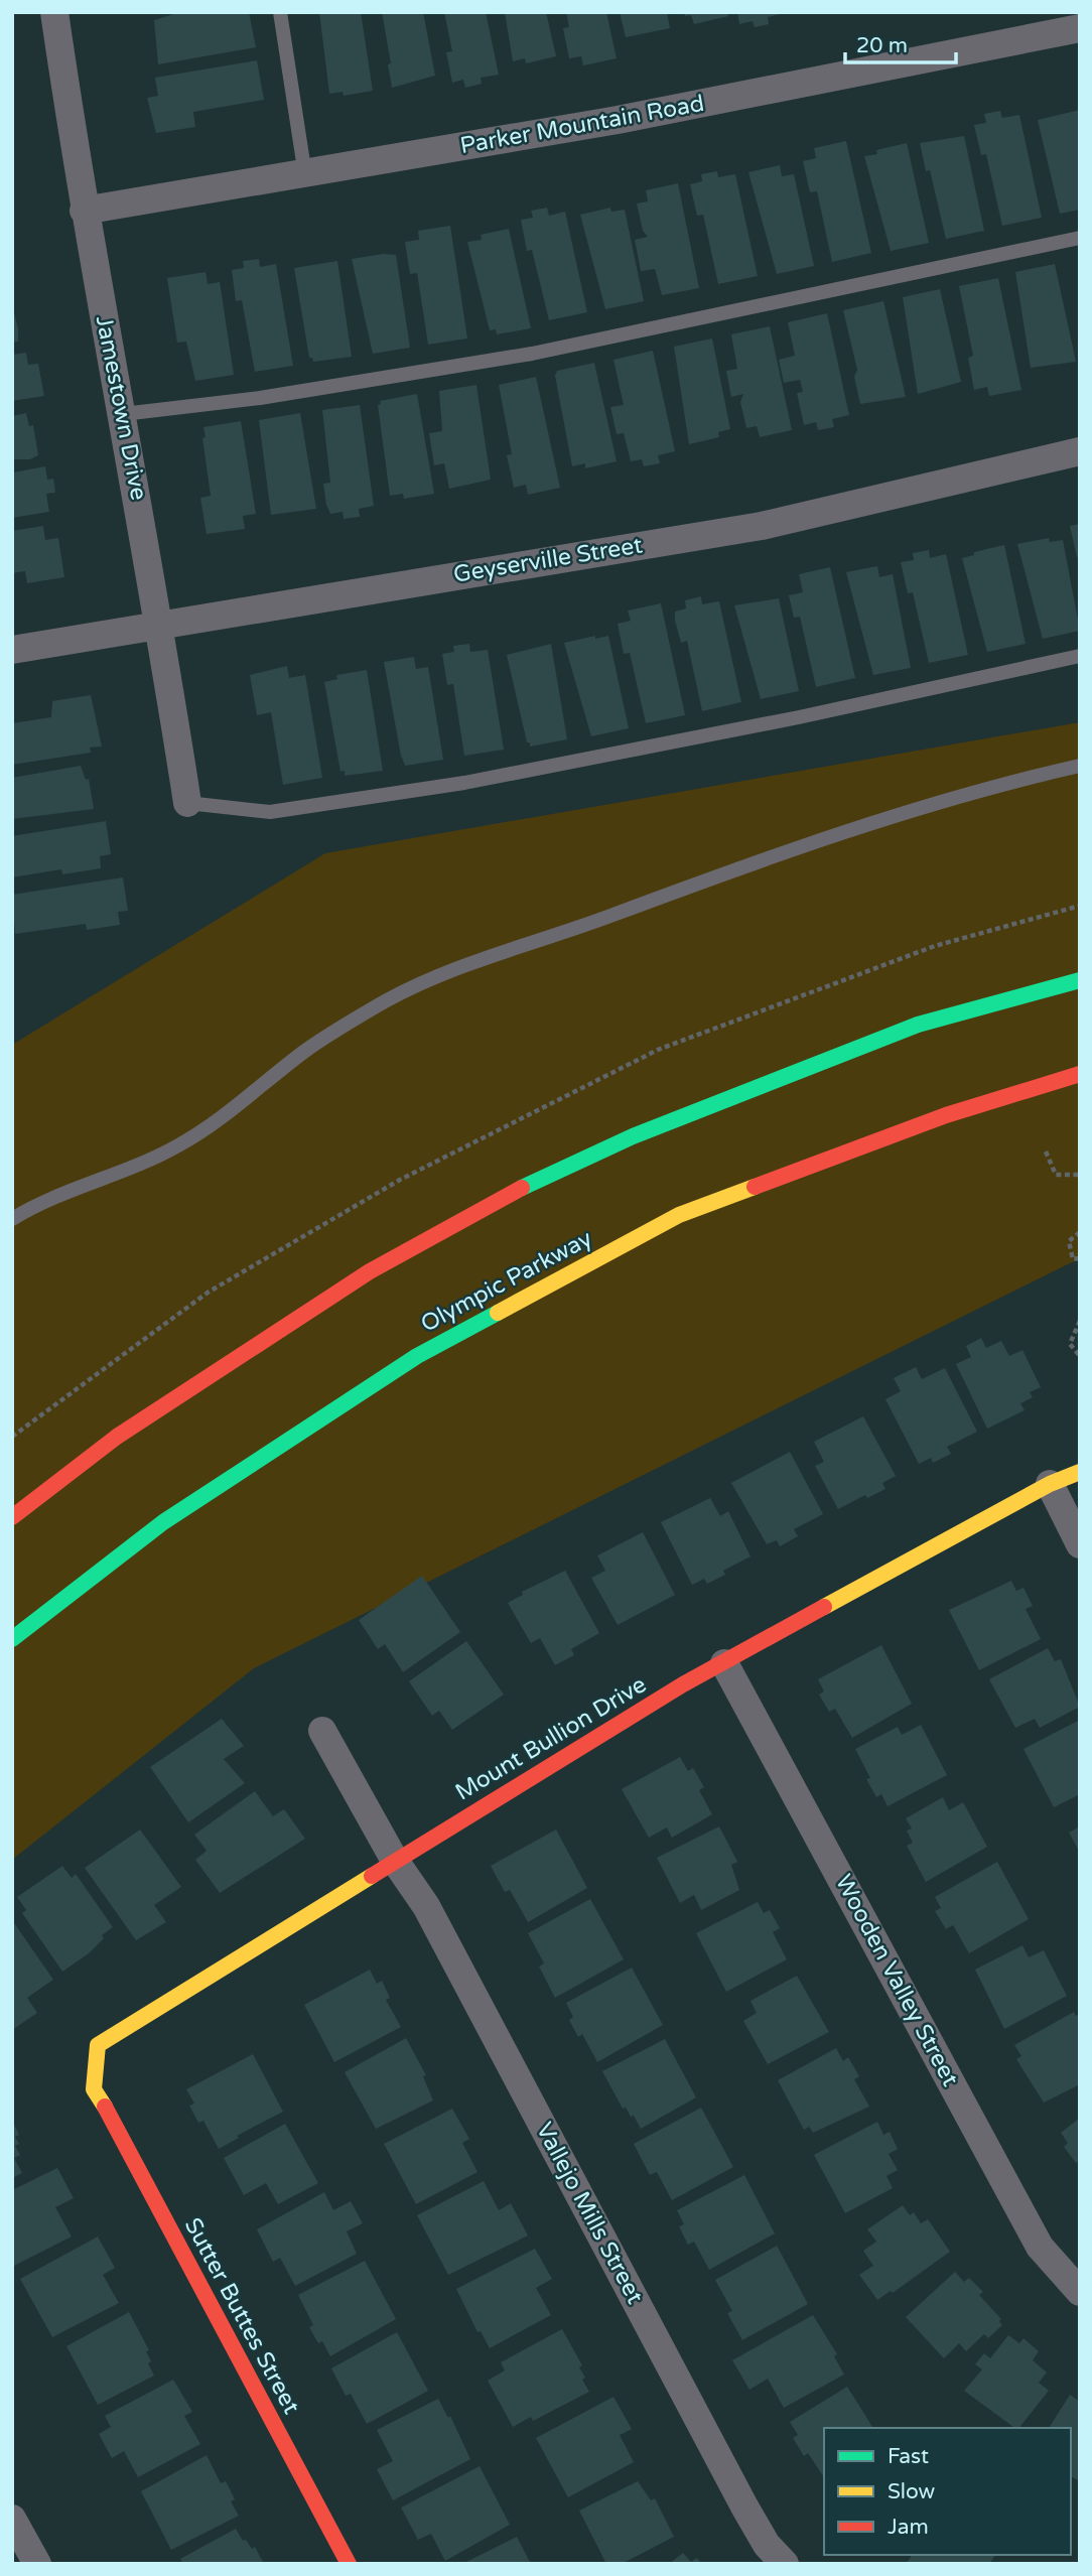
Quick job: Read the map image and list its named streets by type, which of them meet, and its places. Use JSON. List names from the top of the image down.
{
  "streets": {
    "main road": ["Olympic Parkway", "Mount Bullion Drive", "Sutter Buttes Street"],
    "street": [
      "Parker Mountain Road",
      "Jamestown Drive",
      "Geyserville Street",
      "Wooden Valley Street",
      "Vallejo Mills Street"
    ]
  },
  "crossings": [
    ["Parker Mountain Road", "Jamestown Drive"],
    ["Jamestown Drive", "Geyserville Street"],
    ["Mount Bullion Drive", "Wooden Valley Street"],
    ["Mount Bullion Drive", "Vallejo Mills Street"],
    ["Mount Bullion Drive", "Sutter Buttes Street"]
  ],
  "legend": ["Fast", "Slow", "Jam"],
  "scale_bar": "20 m"
}
